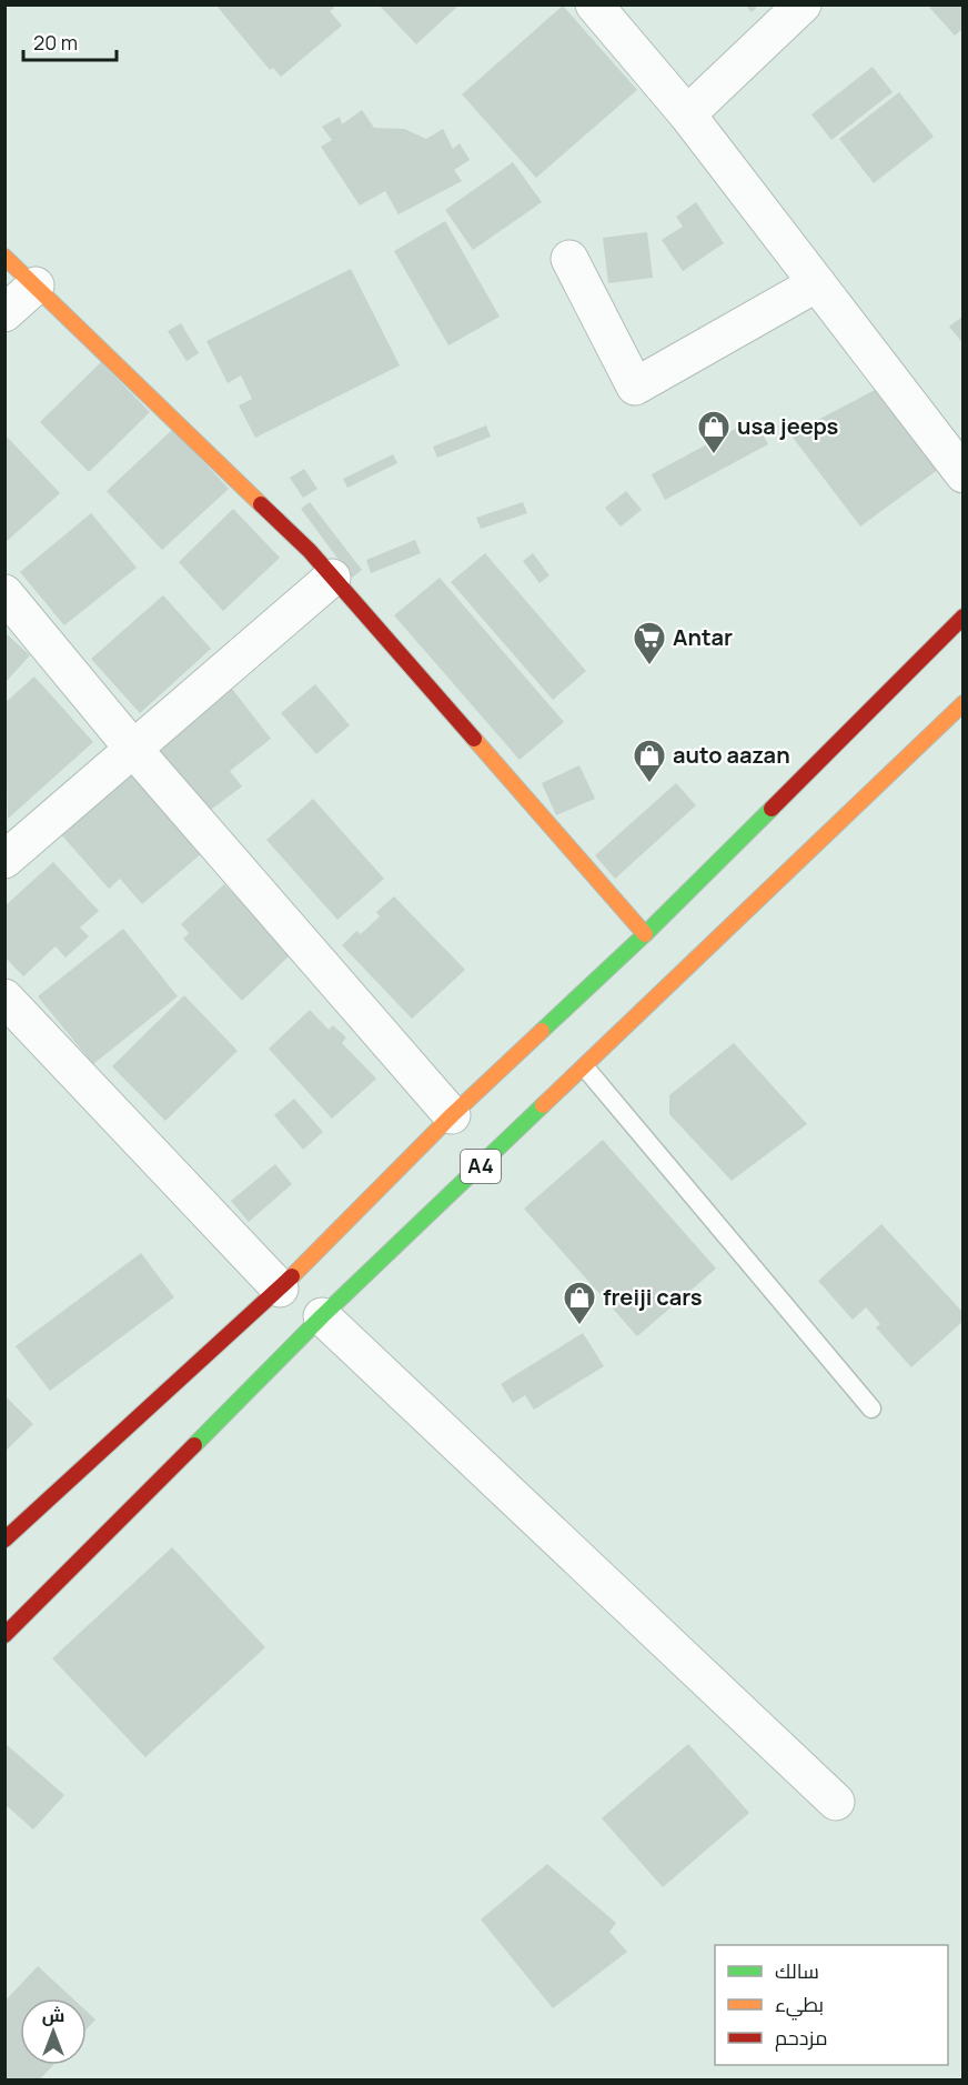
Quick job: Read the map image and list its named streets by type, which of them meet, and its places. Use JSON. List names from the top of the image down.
{
  "streets": {
    "main road": ["A4"]
  },
  "places": {
    "shop": ["usa jeeps", "auto aazan", "freiji cars"],
    "supermarket": ["Antar"]
  },
  "legend": ["سالك", "بطيء", "مزدحم"],
  "scale_bar": "20 m",
  "north": "top"
}
